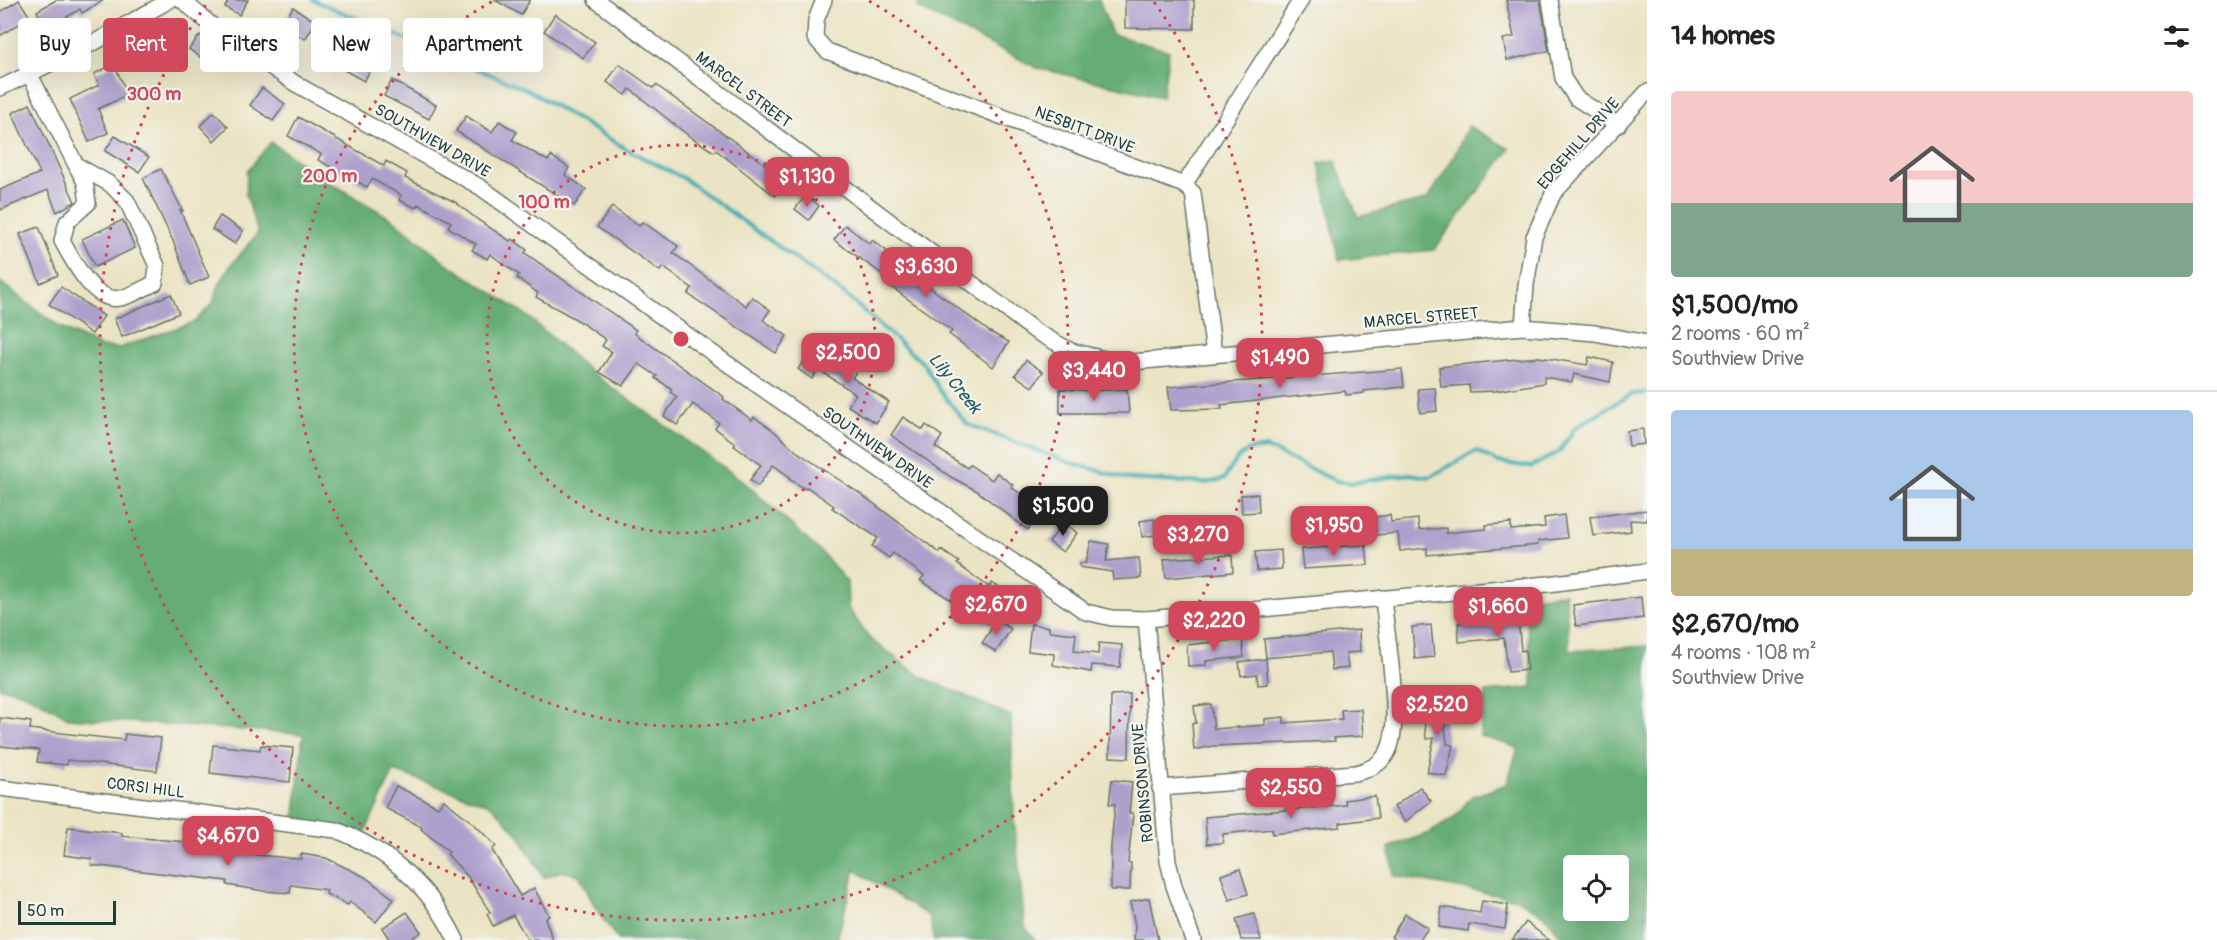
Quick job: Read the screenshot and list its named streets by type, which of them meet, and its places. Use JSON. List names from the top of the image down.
{
  "streets": {
    "street": [
      "MARCEL STREET",
      "NESBITT DRIVE",
      "SOUTHVIEW DRIVE",
      "EDGEHILL DRIVE",
      "ROBINSON DRIVE",
      "CORSI HILL"
    ]
  },
  "crossings": [
    ["MARCEL STREET", "EDGEHILL DRIVE"],
    ["SOUTHVIEW DRIVE", "ROBINSON DRIVE"]
  ],
  "water": ["Lily Creek"],
  "scale_bar": "50 m",
  "page": {
    "heading": "14 homes",
    "chip": [
      "Buy",
      "Rent",
      "Filters",
      "New",
      "Apartment"
    ],
    "list": [
      {
        "name": "$1,500/mo",
        "note": "2 rooms · 60 m² · Southview Drive"
      },
      {
        "name": "$2,670/mo",
        "note": "4 rooms · 108 m² · Southview Drive"
      }
    ],
    "price": [
      "$1,130",
      "$3,630",
      "$2,500",
      "$1,490",
      "$3,440",
      "$1,500",
      "$1,950",
      "$3,270",
      "$2,670",
      "$1,660",
      "$2,220",
      "$2,520",
      "$2,550",
      "$4,670"
    ],
    "scale": "50 m"
  },
  "rings": ["300 m", "200 m", "100 m"]
}
